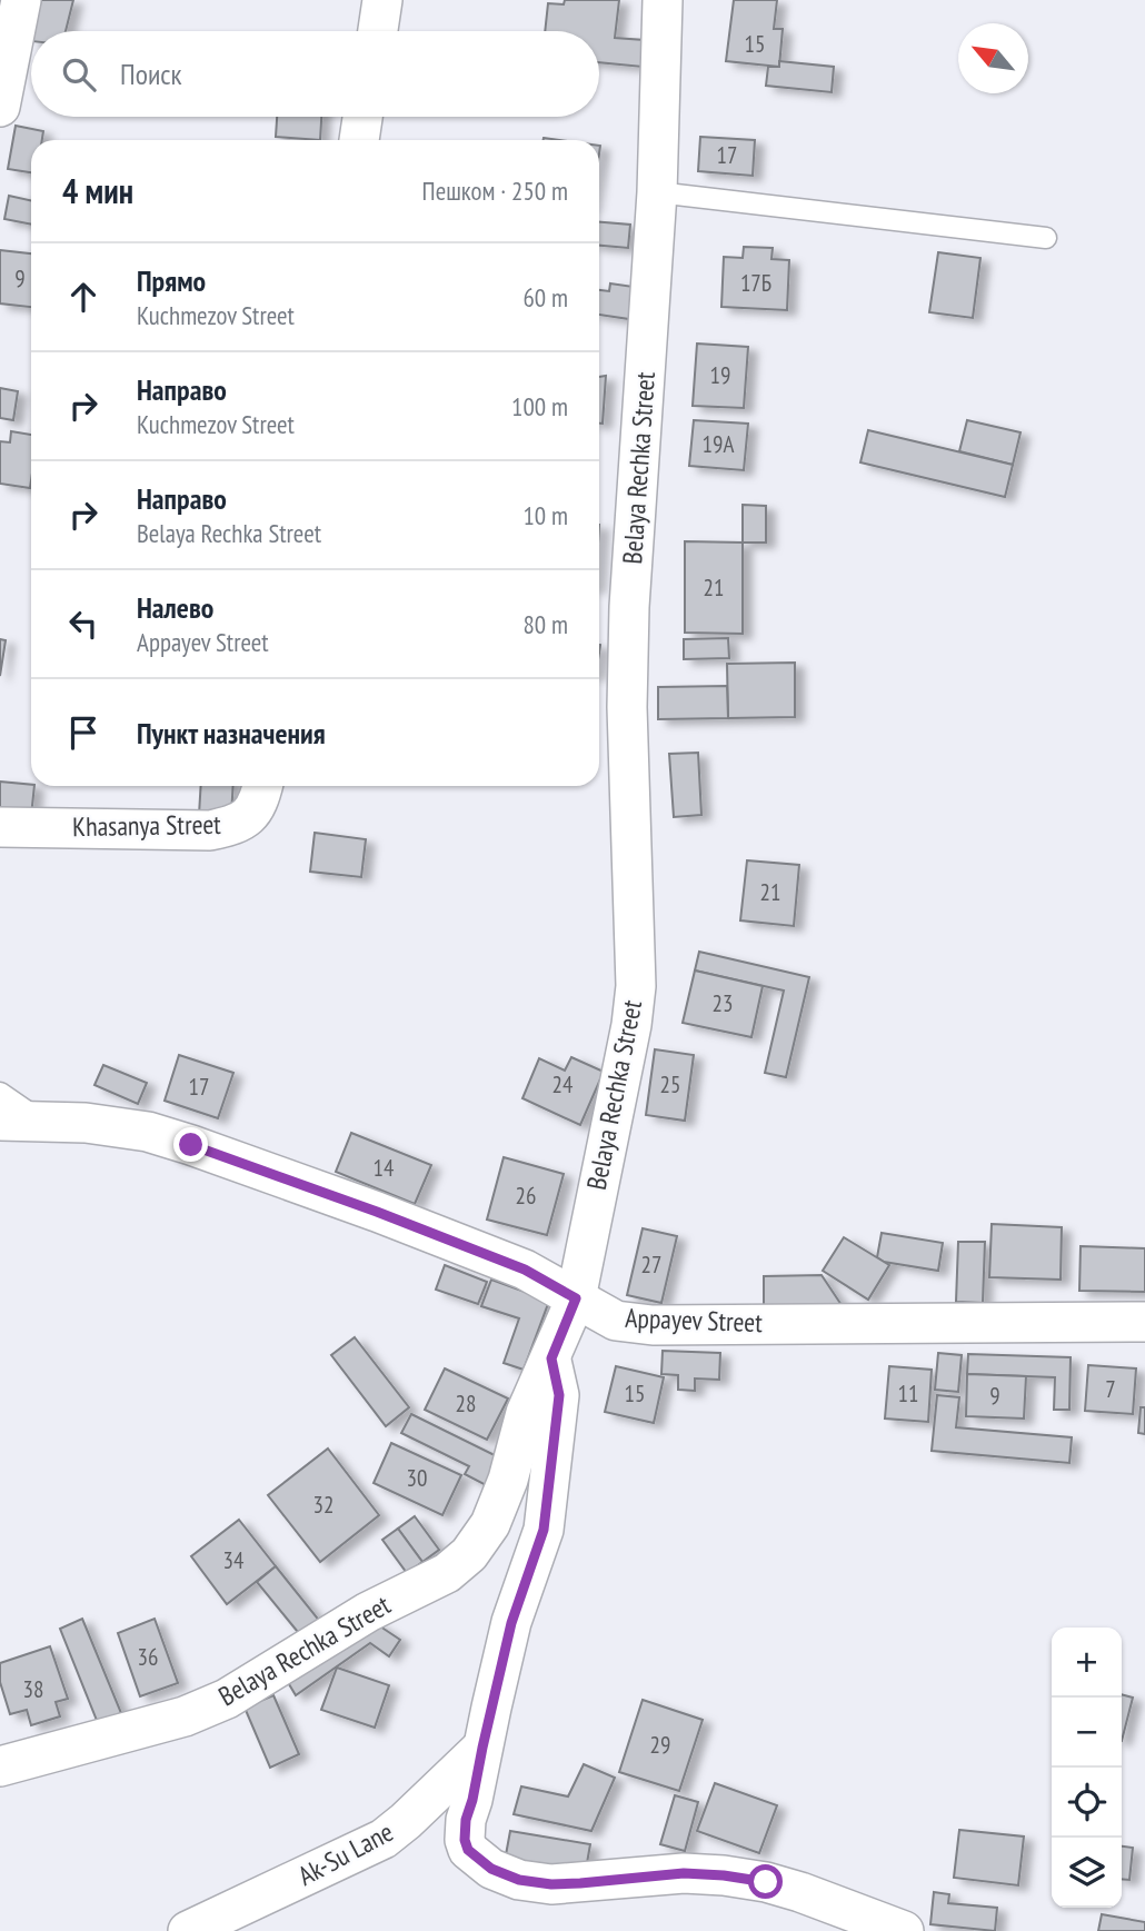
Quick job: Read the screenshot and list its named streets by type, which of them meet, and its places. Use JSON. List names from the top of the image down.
{
  "streets": {
    "street": [
      "Belaya Rechka Street",
      "Khasanya Street",
      "Appayev Street",
      "Ak-Su Lane"
    ]
  },
  "crossings": [
    ["Belaya Rechka Street", "Appayev Street"]
  ],
  "house_numbers": [
    "15",
    "17",
    "9",
    "17Б",
    "19",
    "19А",
    "21",
    "21",
    "23",
    "24",
    "25",
    "17",
    "14",
    "26",
    "27",
    "7",
    "15",
    "11",
    "9",
    "28",
    "30",
    "32",
    "34",
    "36",
    "38",
    "29"
  ],
  "north": "top left",
  "page": {
    "search": "Поиск",
    "heading": ["4 мин", "Пешком · 250 m"],
    "list": [
      ["Прямо", "Kuchmezov Street", "60 m"],
      ["Направо", "Kuchmezov Street", "100 m"],
      ["Направо", "Belaya Rechka Street", "10 m"],
      ["Налево", "Appayev Street", "80 m"],
      "Пункт назначения"
    ],
    "map_buttons": ["+", "−"]
  }
}
